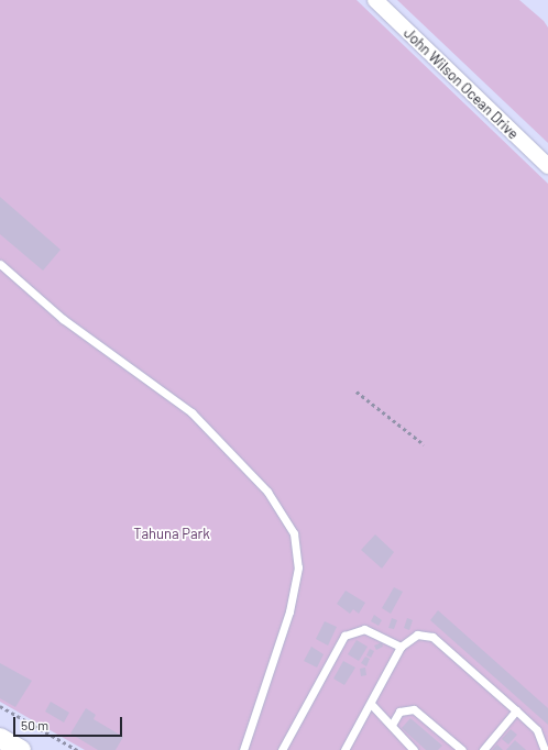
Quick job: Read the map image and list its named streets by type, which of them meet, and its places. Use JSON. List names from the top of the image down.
{
  "streets": {
    "street": ["John Wilson Ocean Drive"]
  },
  "parks": ["Tahuna Park"],
  "scale_bar": "50 m"
}
